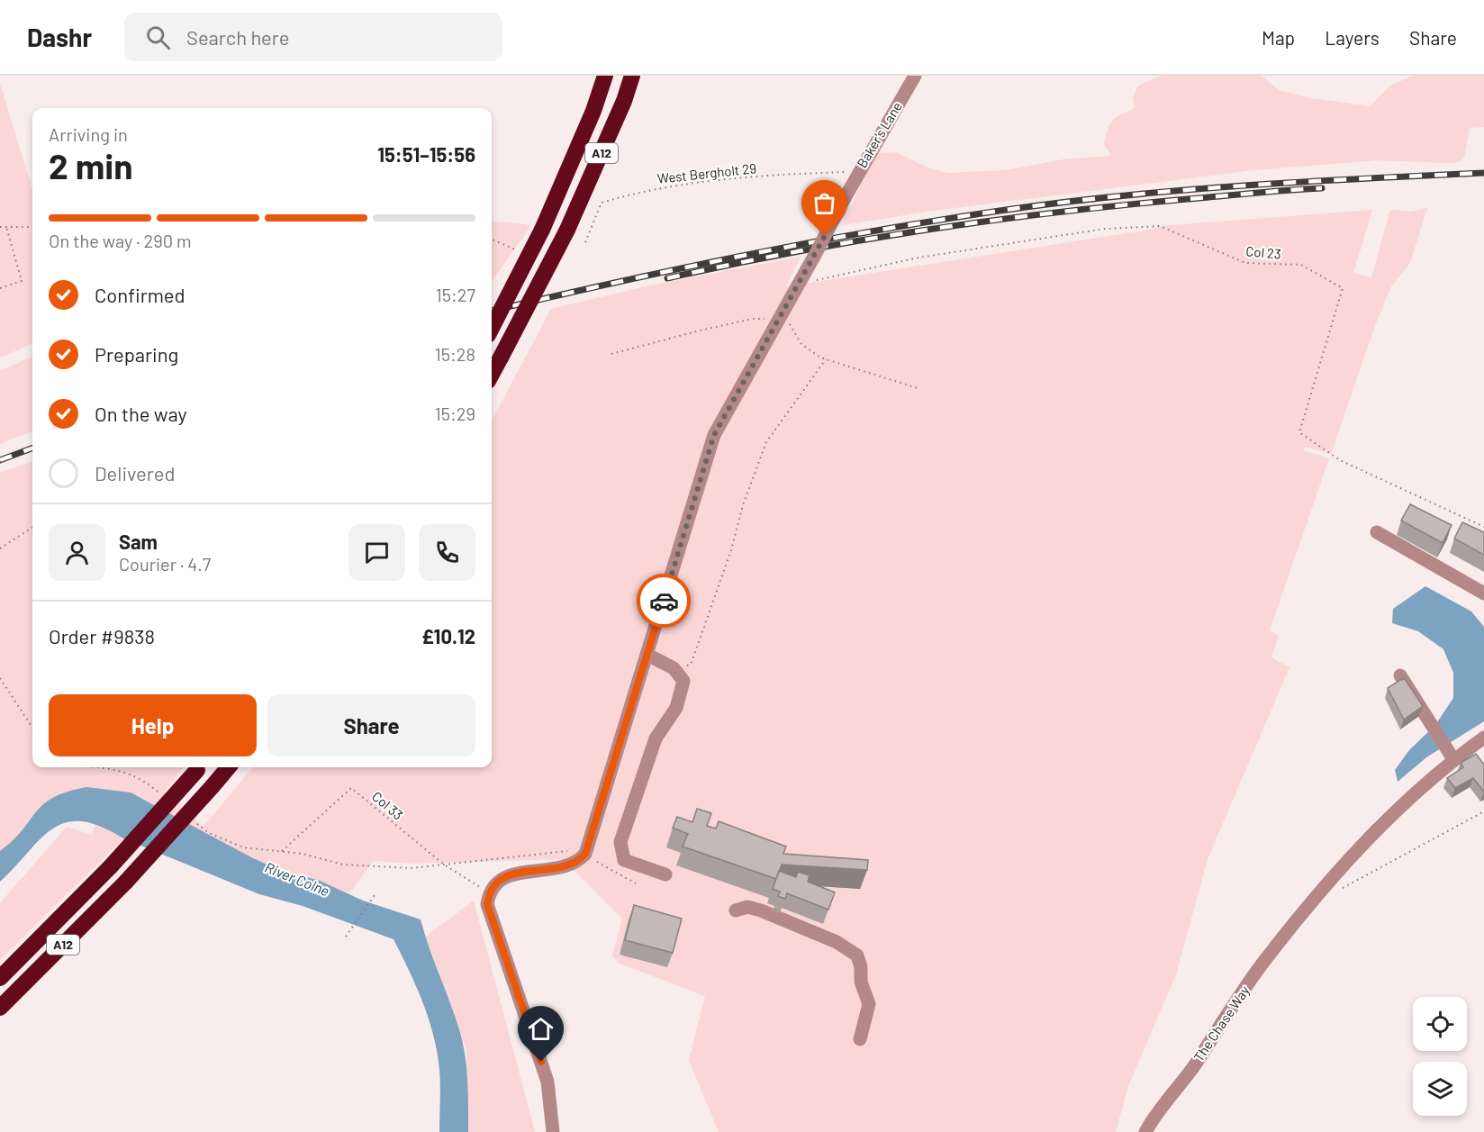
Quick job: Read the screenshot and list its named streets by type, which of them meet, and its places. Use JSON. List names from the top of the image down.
{
  "streets": {
    "highway": ["A12"],
    "street": ["Baker's Lane", "The Chase Way"],
    "path": ["West Bergholt 29", "Col 23", "Col 33"]
  },
  "crossings": [
    ["Baker's Lane", "West Bergholt 29"],
    ["Baker's Lane", "Col 23"]
  ],
  "water": ["River Colne"],
  "page": {
    "header": "Dashr",
    "search": "Search here",
    "nav": ["Map", "Layers", "Share"],
    "heading": ["2 min", "Arriving in", "15:51–15:56"],
    "panel": [
      "Sam",
      "Courier · 4.7",
      "Order #9838",
      "£10.12"
    ],
    "bar": "On the way · 290 m",
    "list": [
      ["Confirmed", "15:27"],
      ["Preparing", "15:28"],
      ["On the way", "15:29"],
      "Delivered"
    ],
    "buttons": ["Help", "Share"]
  }
}
